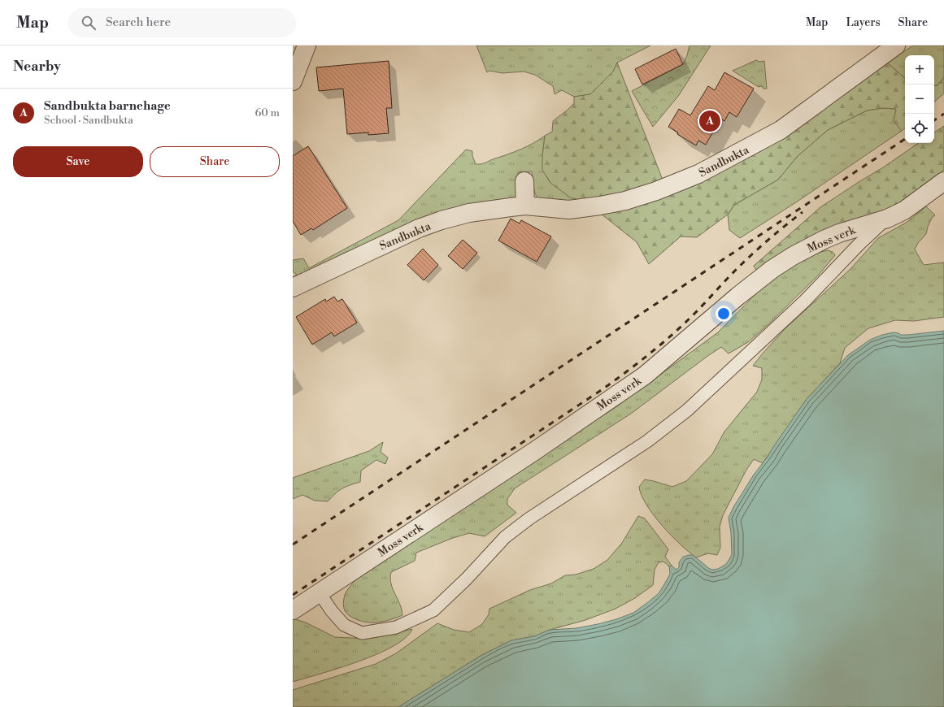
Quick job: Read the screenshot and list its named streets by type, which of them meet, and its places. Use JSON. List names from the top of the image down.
{
  "streets": {
    "street": ["Sandbukta", "Moss verk"]
  },
  "page": {
    "header": "Map",
    "search": "Search here",
    "nav": ["Map", "Layers", "Share"],
    "heading": "Nearby",
    "map_buttons": ["+", "−"],
    "list": [
      {
        "mark": "A",
        "name": "Sandbukta barnehage",
        "note": "School · Sandbukta",
        "value": "60 m"
      }
    ],
    "pins": "A",
    "buttons": ["Save", "Share"]
  }
}
